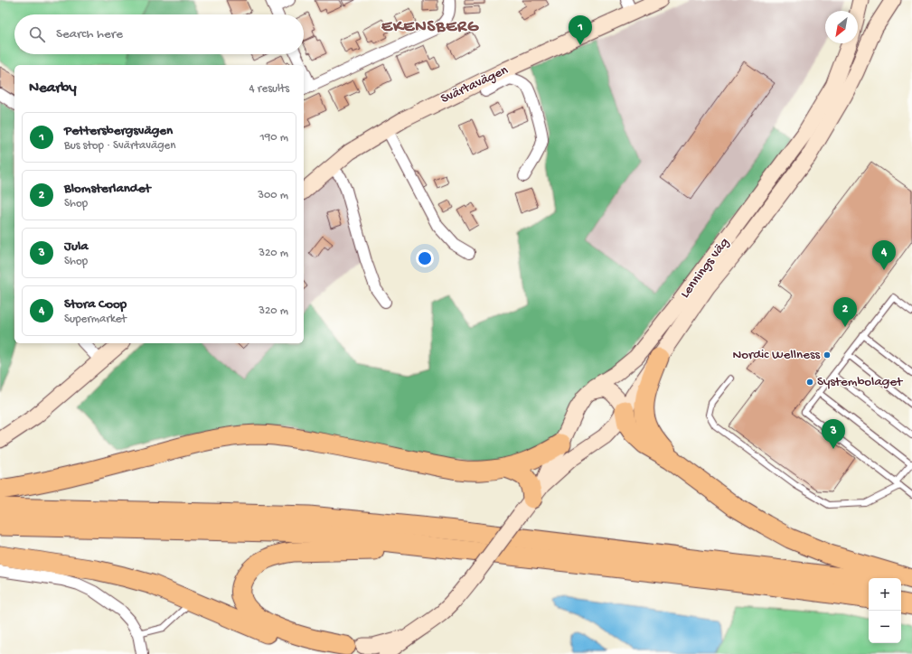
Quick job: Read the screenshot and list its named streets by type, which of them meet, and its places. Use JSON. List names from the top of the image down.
{
  "streets": {
    "main road": ["Svärtavägen", "Lennings väg"]
  },
  "districts": ["EKENSBERG"],
  "places": ["Nordic Wellness", "Systembolaget"],
  "north": "bottom left",
  "page": {
    "search": "Search here",
    "pins": [
      "1",
      "4",
      "2",
      "3"
    ],
    "heading": ["Nearby", "4 results"],
    "list": [
      {
        "mark": "1",
        "name": "Pettersbergsvägen",
        "note": "Bus stop · Svärtavägen",
        "value": "190 m"
      },
      {
        "mark": "2",
        "name": "Blomsterlandet",
        "note": "Shop",
        "value": "300 m"
      },
      {
        "mark": "3",
        "name": "Jula",
        "note": "Shop",
        "value": "320 m"
      },
      {
        "mark": "4",
        "name": "Stora Coop",
        "note": "Supermarket",
        "value": "320 m"
      }
    ],
    "map_buttons": ["+", "−"]
  }
}
